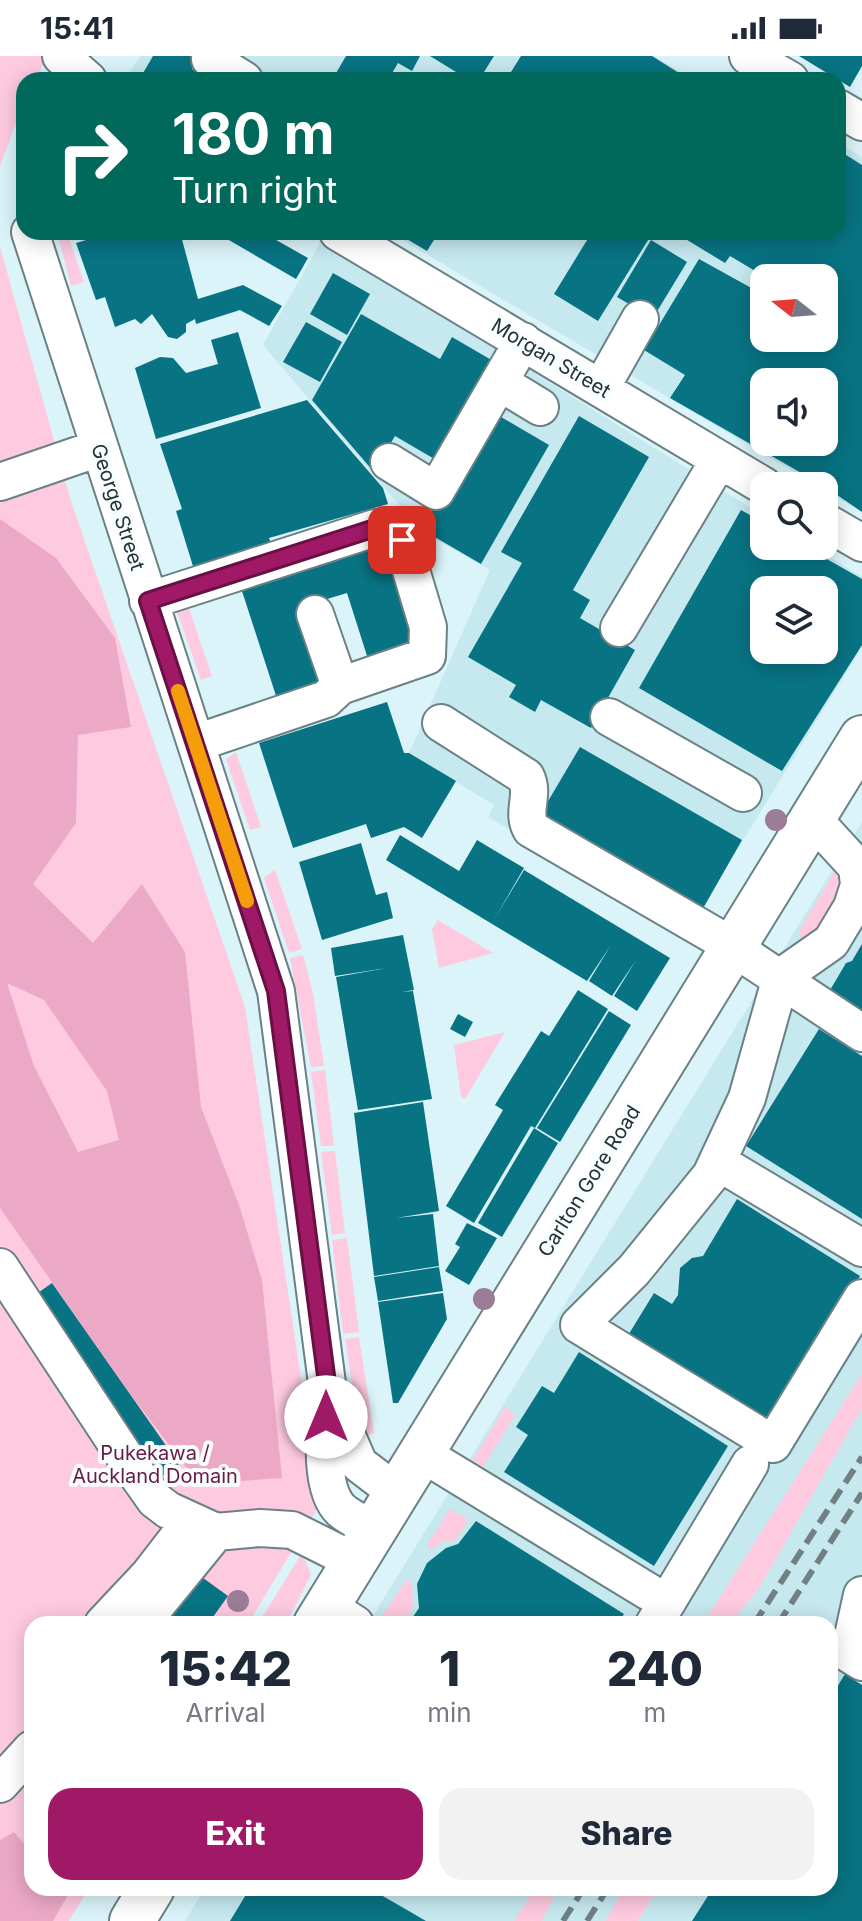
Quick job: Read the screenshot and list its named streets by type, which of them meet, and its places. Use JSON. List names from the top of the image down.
{
  "streets": {
    "main road": ["Carlton Gore Road"],
    "street": ["Morgan Street", "George Street"]
  },
  "crossings": [
    ["George Street", "Carlton Gore Road"]
  ],
  "parks": ["Pukekawa / Auckland Domain"],
  "north": "left",
  "page": {
    "status": "15:41",
    "turn": ["180 m", "Turn right"],
    "eta": [
      "15:42",
      "Arrival",
      "1",
      "min",
      "240",
      "m"
    ],
    "buttons": ["Exit", "Share"]
  }
}
